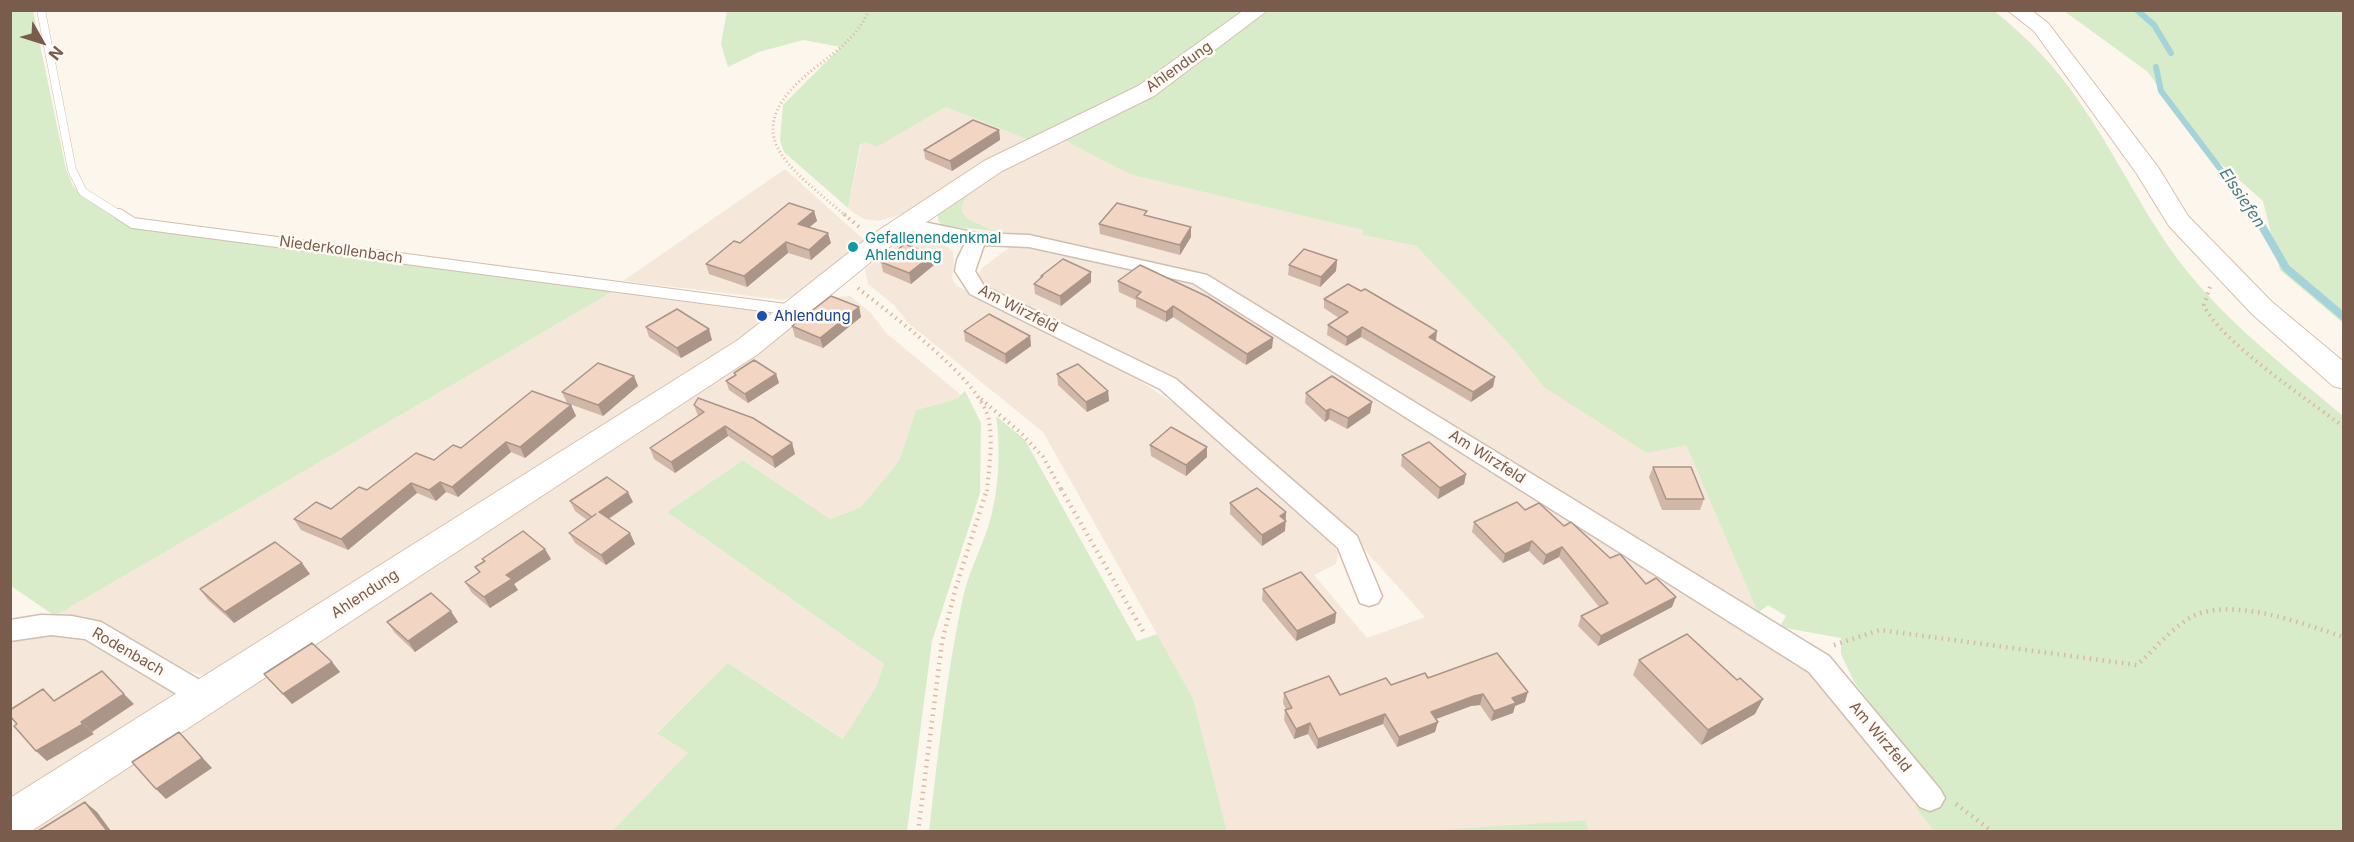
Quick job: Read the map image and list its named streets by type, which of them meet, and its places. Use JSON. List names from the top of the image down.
{
  "streets": {
    "street": ["Ahlendung", "Am Wirzfeld", "Rodenbach"],
    "lane": ["Niederkollenbach"]
  },
  "crossings": [
    ["Ahlendung", "Niederkollenbach"],
    ["Ahlendung", "Am Wirzfeld"],
    ["Ahlendung", "Rodenbach"]
  ],
  "water": ["Elssiefen"],
  "places": ["Gefallenendenkmal Ahlendung", "Ahlendung"],
  "north": "bottom right"
}
